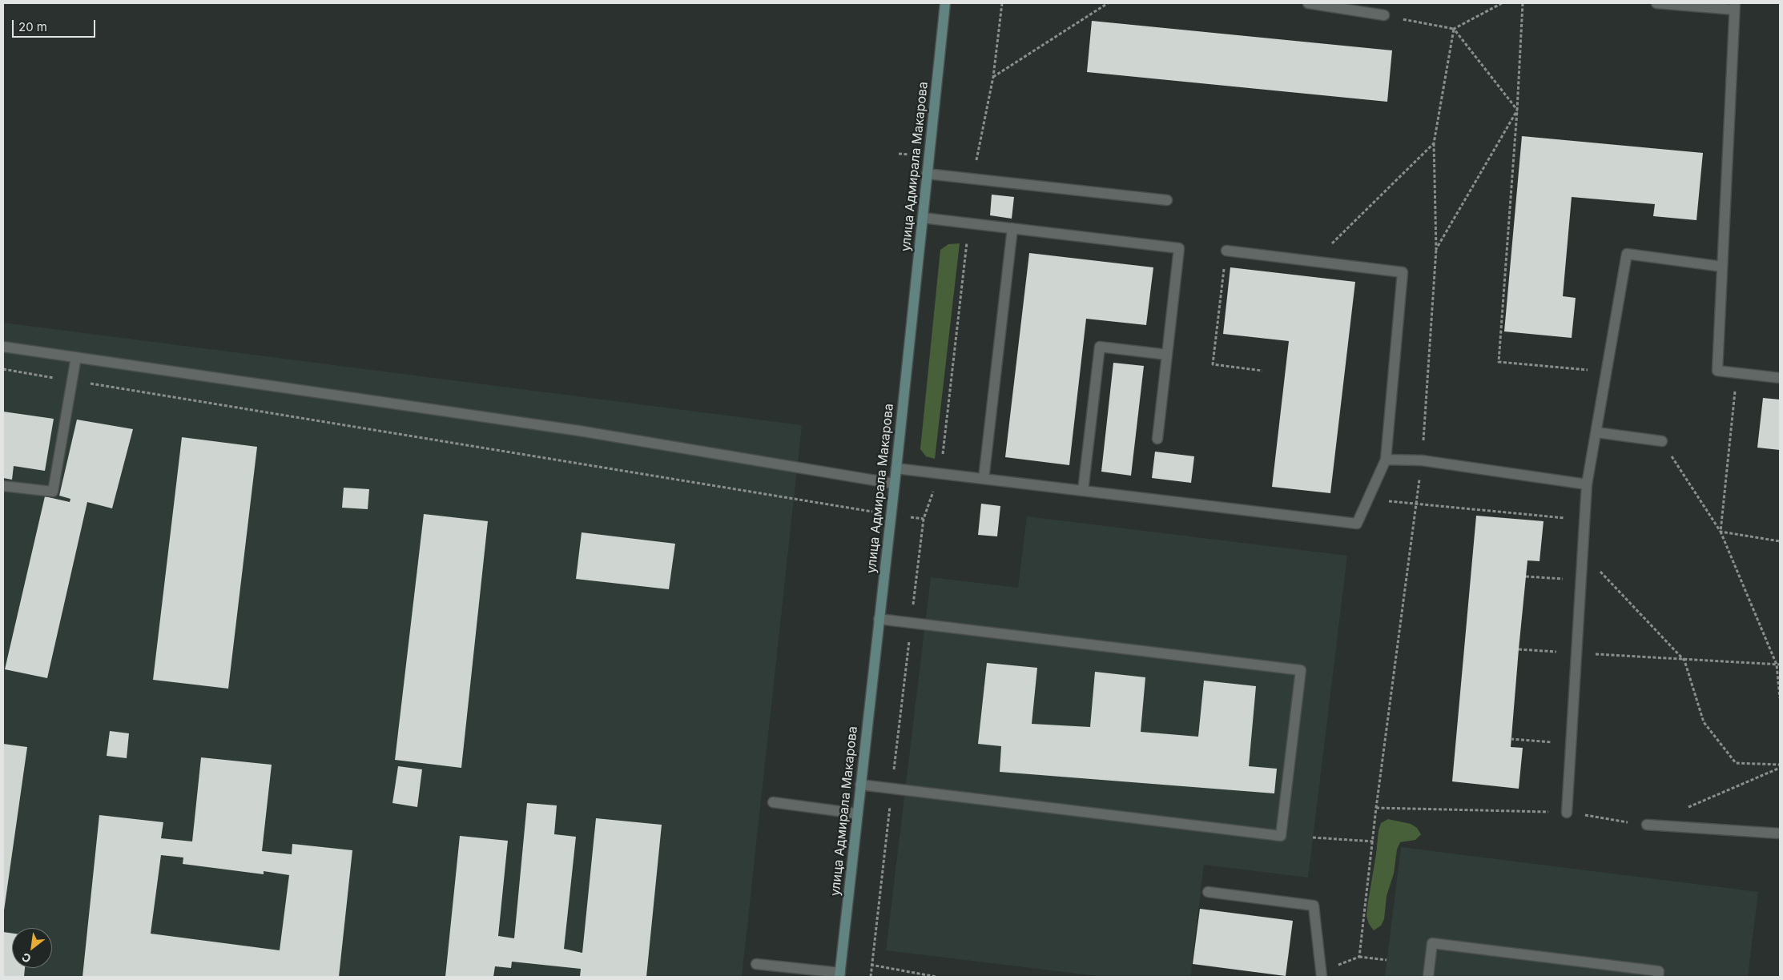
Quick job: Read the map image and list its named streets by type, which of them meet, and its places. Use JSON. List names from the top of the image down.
{
  "streets": {
    "street": ["улица Адмирала Макарова"]
  },
  "scale_bar": "20 m",
  "north": "bottom left"
}
